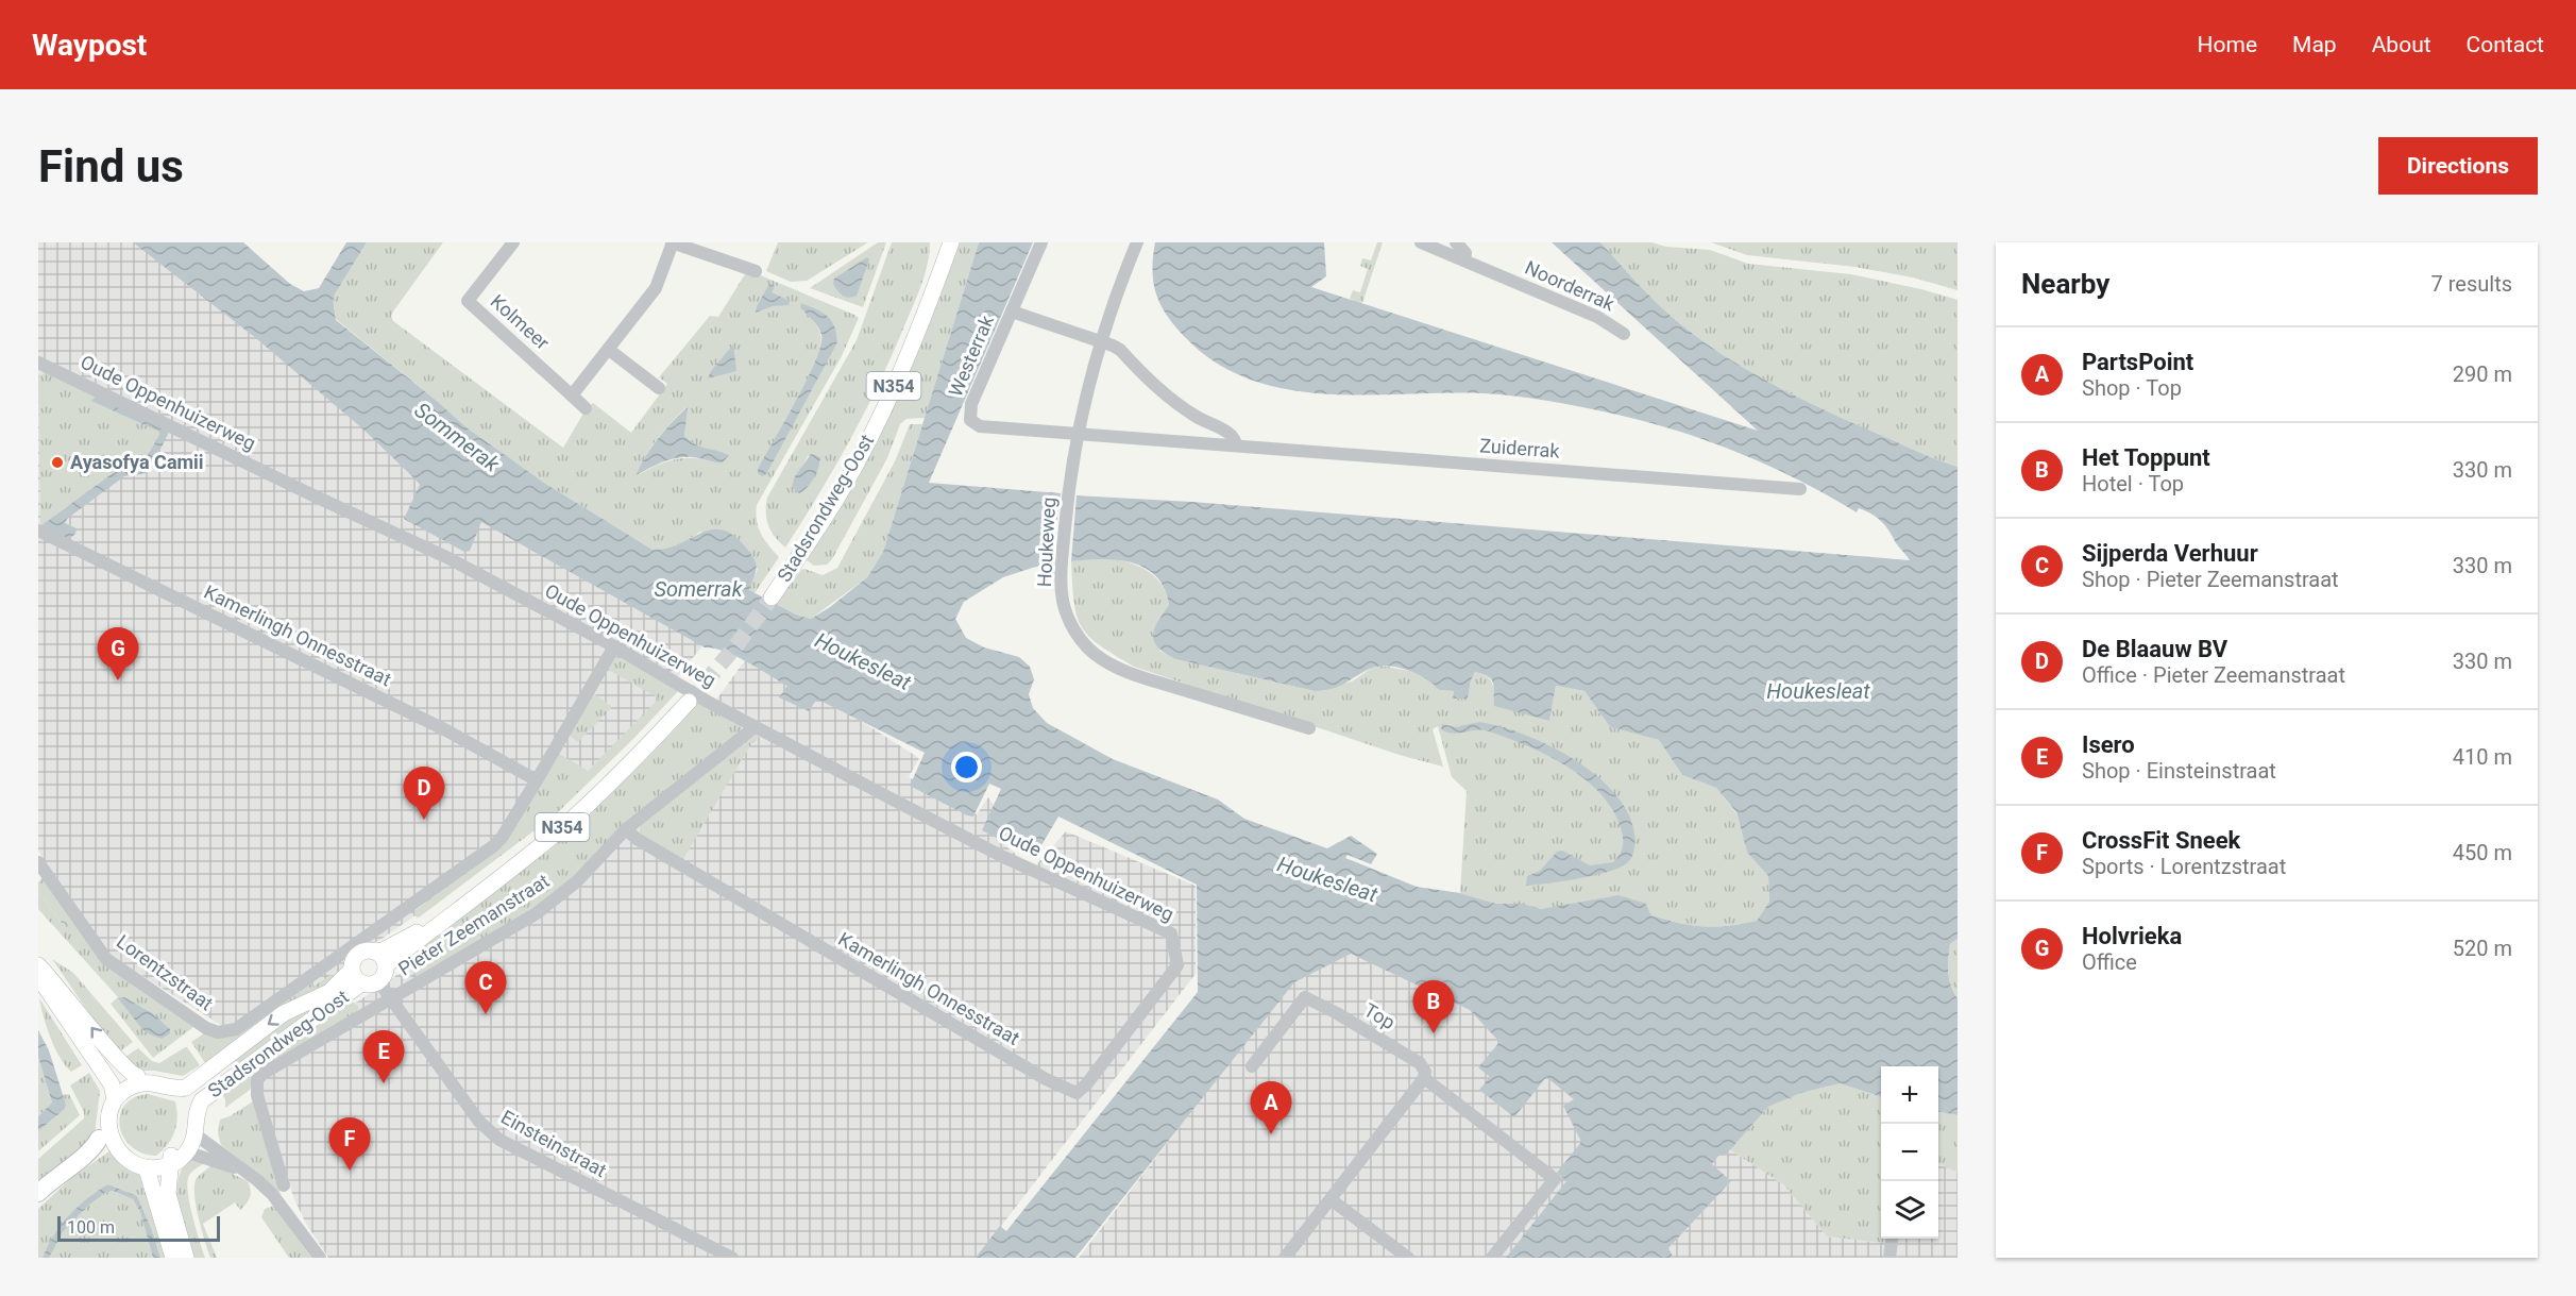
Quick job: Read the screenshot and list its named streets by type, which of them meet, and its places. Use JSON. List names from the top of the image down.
{
  "streets": {
    "main road": ["N354", "Stadsrondweg-Oost"],
    "street": [
      "Noorderrak",
      "Kolmeer",
      "Westerrak",
      "Oude Oppenhuizerweg",
      "Zuiderrak",
      "Houkeweg",
      "Kamerlingh Onnesstraat",
      "Pieter Zeemanstraat",
      "Lorentzstraat",
      "Top",
      "Einsteinstraat"
    ]
  },
  "crossings": [
    ["Westerrak", "Zuiderrak"],
    ["Westerrak", "Houkeweg"],
    ["N354", "Stadsrondweg-Oost"],
    ["N354", "Einsteinstraat"],
    ["Oude Oppenhuizerweg", "Kamerlingh Onnesstraat"],
    ["Oude Oppenhuizerweg", "Pieter Zeemanstraat"],
    ["Zuiderrak", "Houkeweg"],
    ["Stadsrondweg-Oost", "Lorentzstraat"],
    ["Stadsrondweg-Oost", "Einsteinstraat"],
    ["Kamerlingh Onnesstraat", "Pieter Zeemanstraat"],
    ["Pieter Zeemanstraat", "Einsteinstraat"]
  ],
  "water": ["Sommerak", "Somerrak", "Houkesleat"],
  "places": ["Ayasofya Camii"],
  "scale_bar": "100 m",
  "page": {
    "header": "Waypost",
    "nav": [
      "Home",
      "Map",
      "About",
      "Contact"
    ],
    "buttons": "Directions",
    "title": "Find us",
    "heading": ["Nearby", "7 results"],
    "list": [
      {
        "mark": "A",
        "name": "PartsPoint",
        "note": "Shop · Top",
        "value": "290 m"
      },
      {
        "mark": "B",
        "name": "Het Toppunt",
        "note": "Hotel · Top",
        "value": "330 m"
      },
      {
        "mark": "C",
        "name": "Sijperda Verhuur",
        "note": "Shop · Pieter Zeemanstraat",
        "value": "330 m"
      },
      {
        "mark": "D",
        "name": "De Blaauw BV",
        "note": "Office · Pieter Zeemanstraat",
        "value": "330 m"
      },
      {
        "mark": "E",
        "name": "Isero",
        "note": "Shop · Einsteinstraat",
        "value": "410 m"
      },
      {
        "mark": "F",
        "name": "CrossFit Sneek",
        "note": "Sports · Lorentzstraat",
        "value": "450 m"
      },
      {
        "mark": "G",
        "name": "Holvrieka",
        "note": "Office",
        "value": "520 m"
      }
    ],
    "pins": [
      "G",
      "D",
      "C",
      "B",
      "E",
      "A",
      "F"
    ],
    "map_buttons": ["+", "−"],
    "scale": "100 m"
  }
}
